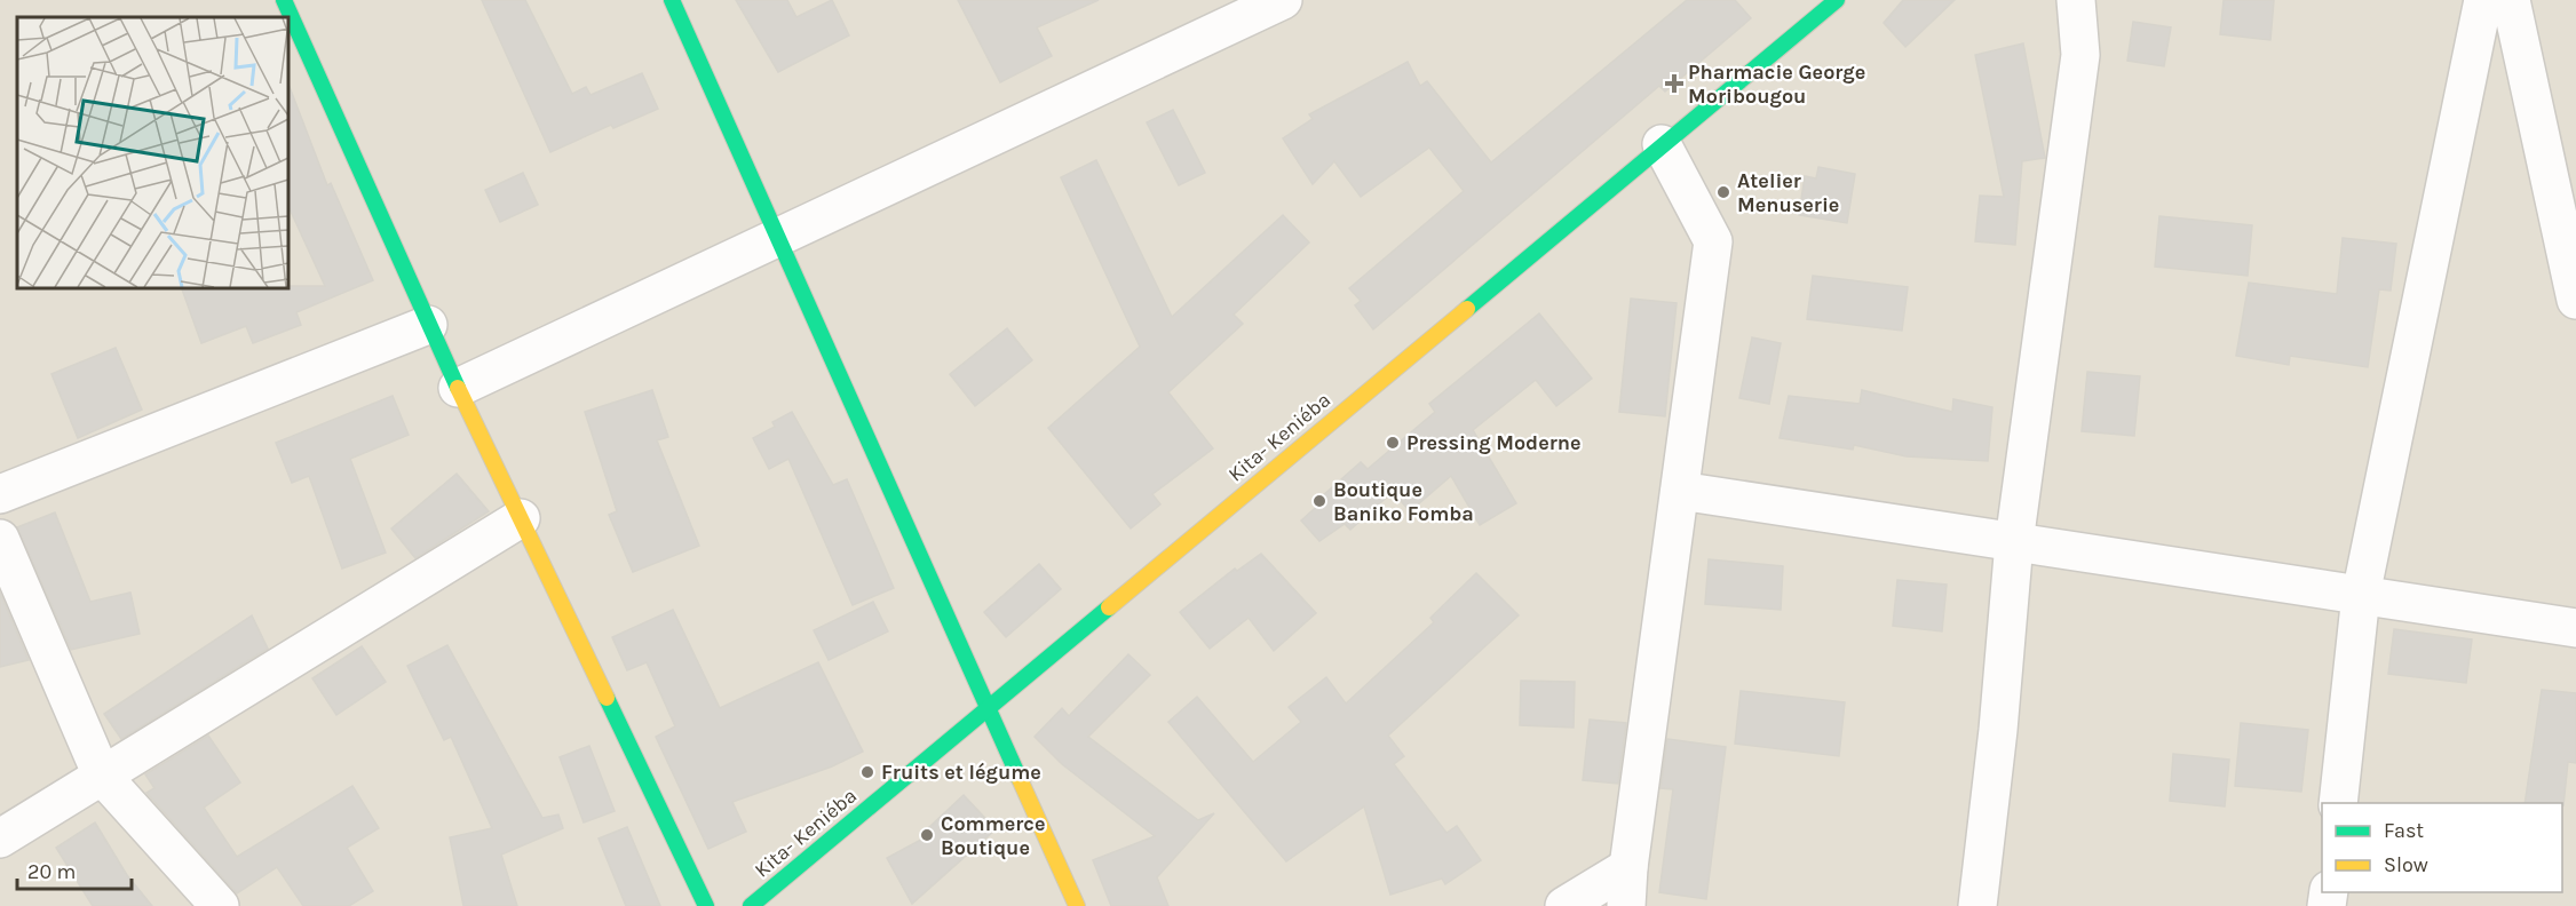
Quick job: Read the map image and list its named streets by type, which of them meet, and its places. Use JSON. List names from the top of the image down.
{
  "streets": {
    "street": ["Kita- Keniéba"]
  },
  "places": {
    "health": ["Pharmacie George Moribougou"],
    "other": [
      "Atelier Menuserie",
      "Pressing Moderne",
      "Boutique Baniko Fomba",
      "Fruits et légume",
      "Commerce Boutique"
    ]
  },
  "legend": ["Fast", "Slow"],
  "scale_bar": "20 m"
}
